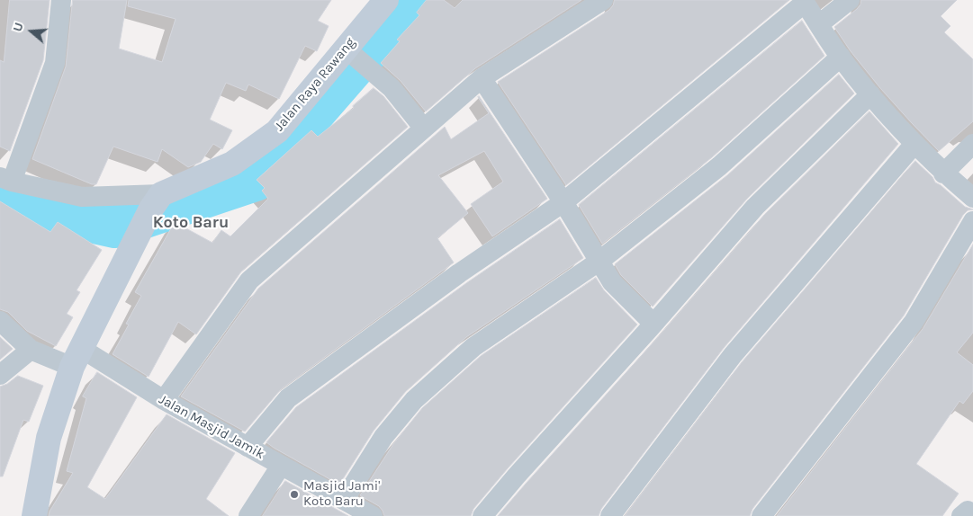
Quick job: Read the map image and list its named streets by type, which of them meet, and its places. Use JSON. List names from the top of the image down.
{
  "streets": {
    "main road": ["Jalan Raya Rawang"],
    "street": ["Jalan Masjid Jamik"]
  },
  "districts": ["Koto Baru"],
  "places": ["Masjid Jami' Koto Baru"],
  "north": "left"
}
